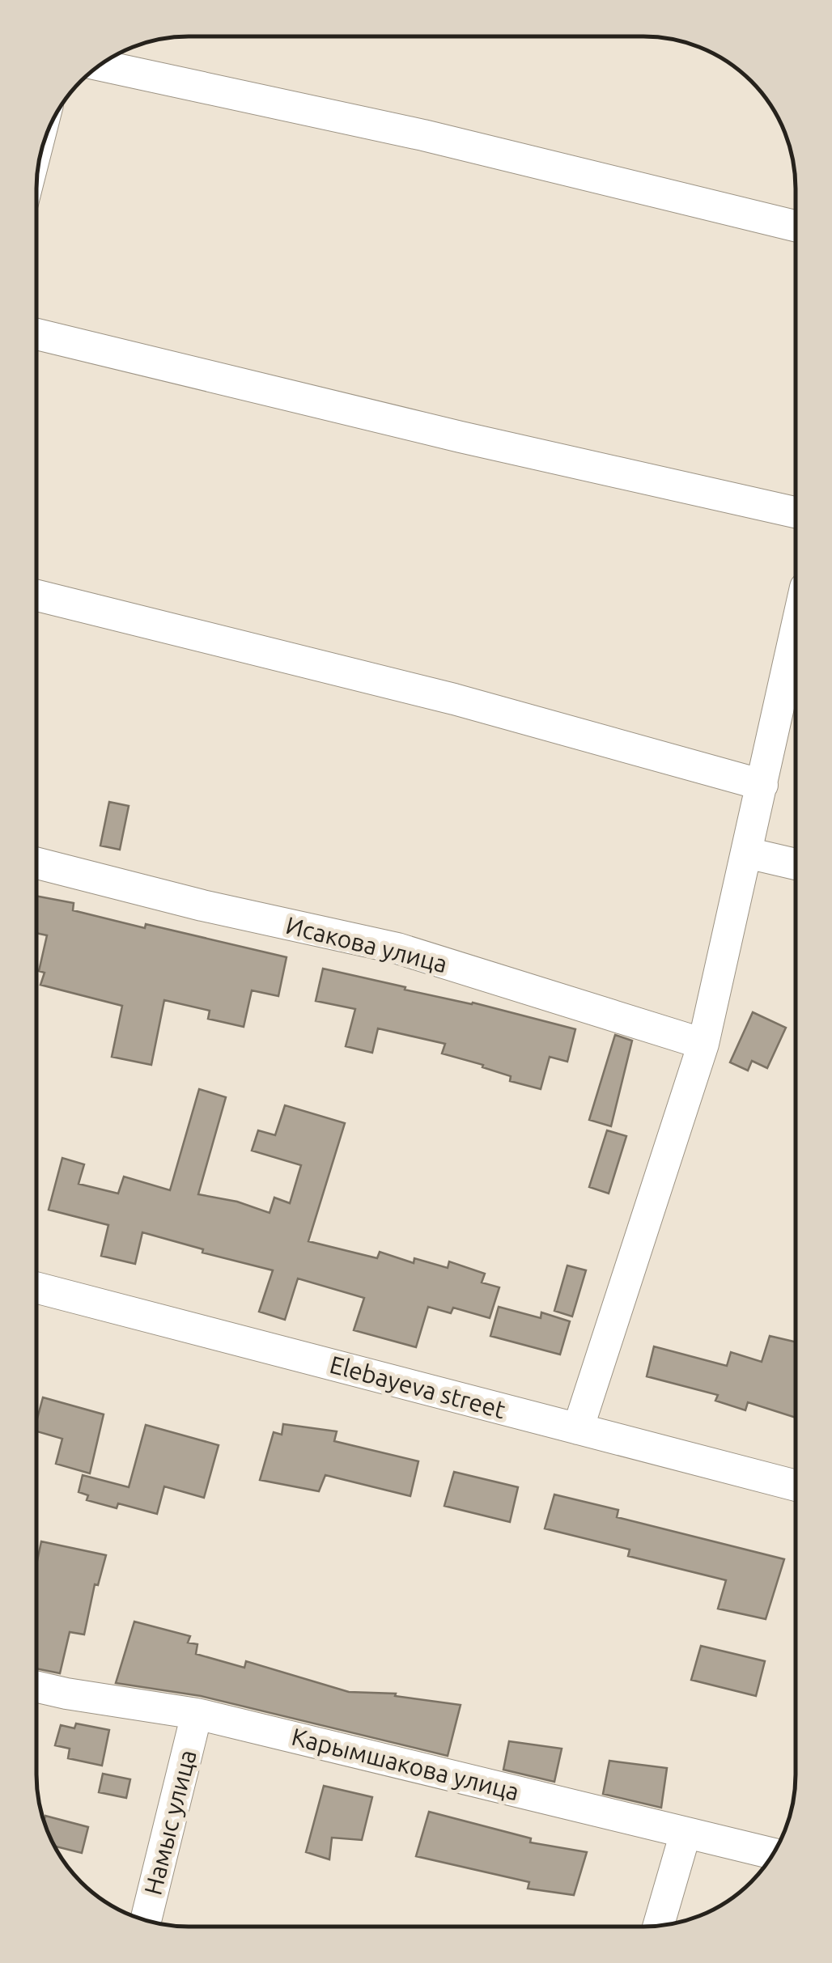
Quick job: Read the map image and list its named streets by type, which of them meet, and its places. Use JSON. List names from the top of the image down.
{
  "streets": {
    "street": [
      "Исакова улица",
      "Elebayeva street",
      "Карымшакова улица",
      "Намыс улица"
    ]
  },
  "crossings": [
    ["Карымшакова улица", "Намыс улица"]
  ]
}
